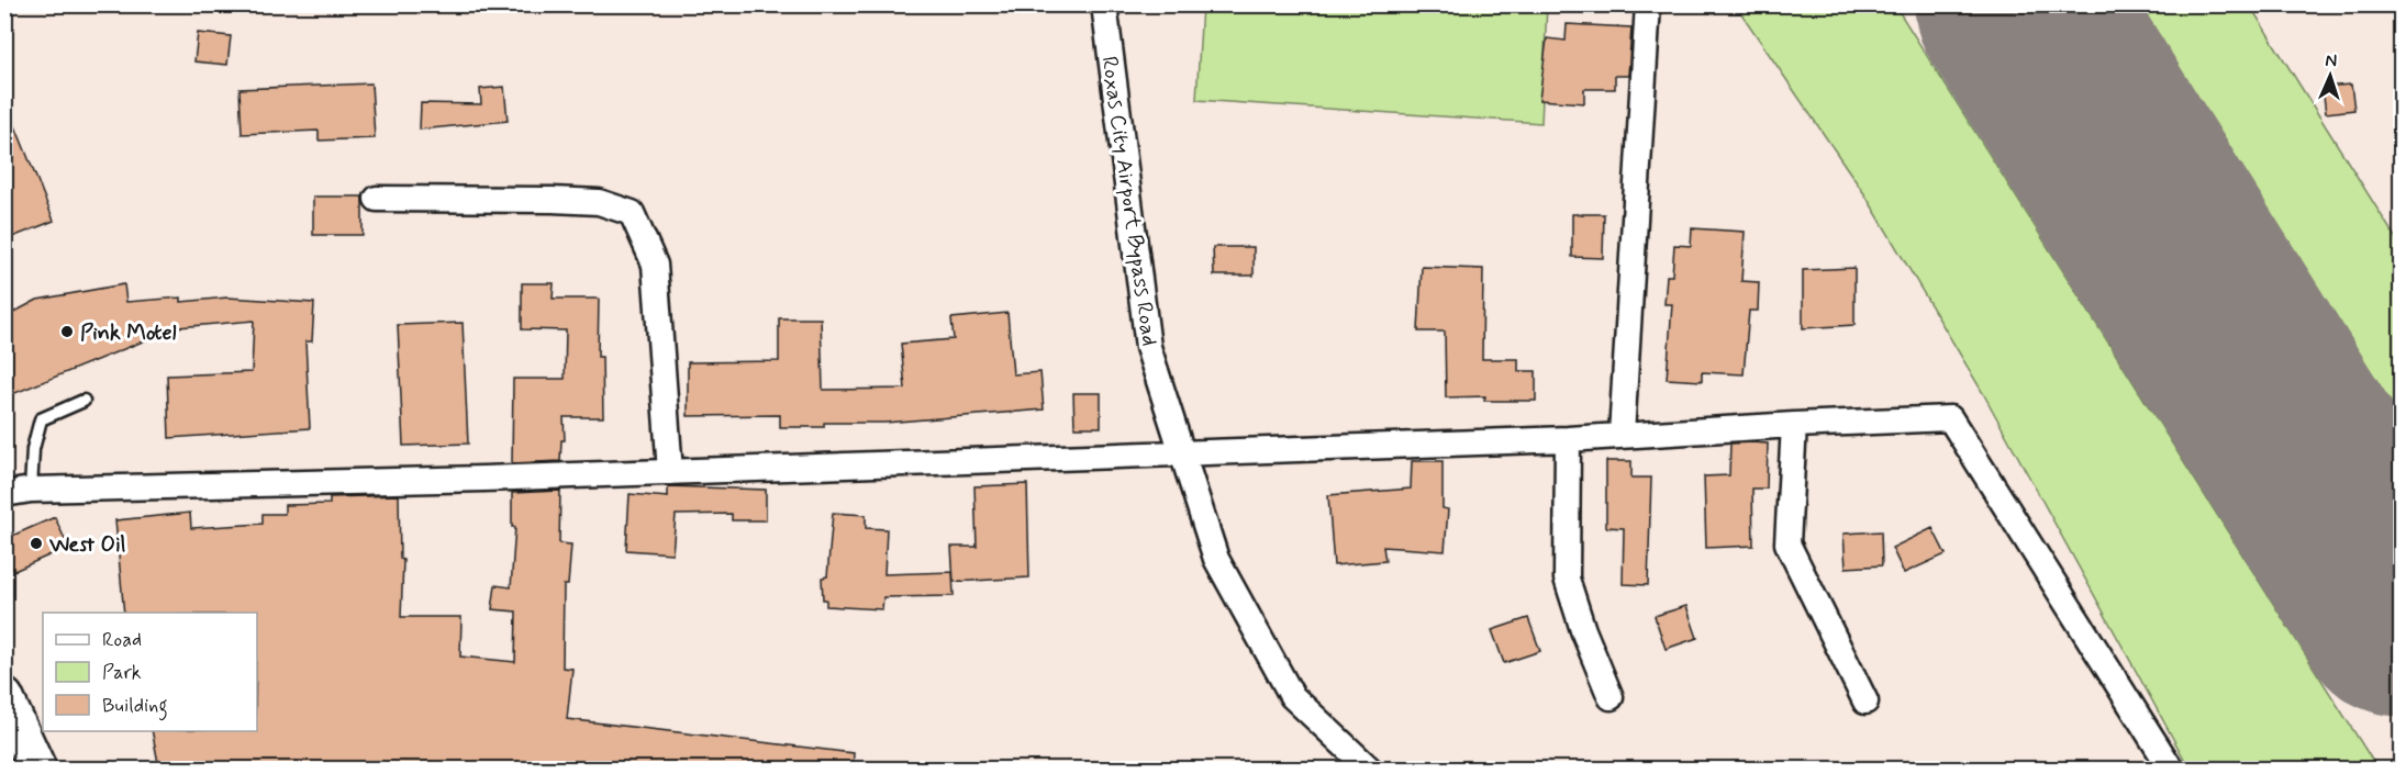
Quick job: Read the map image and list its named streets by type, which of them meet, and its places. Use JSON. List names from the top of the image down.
{
  "streets": {
    "street": ["Roxas City Airport Bypass Road"]
  },
  "places": ["Pink Motel", "West Oil"],
  "legend": ["Road", "Park", "Building"],
  "north": "top"
}
